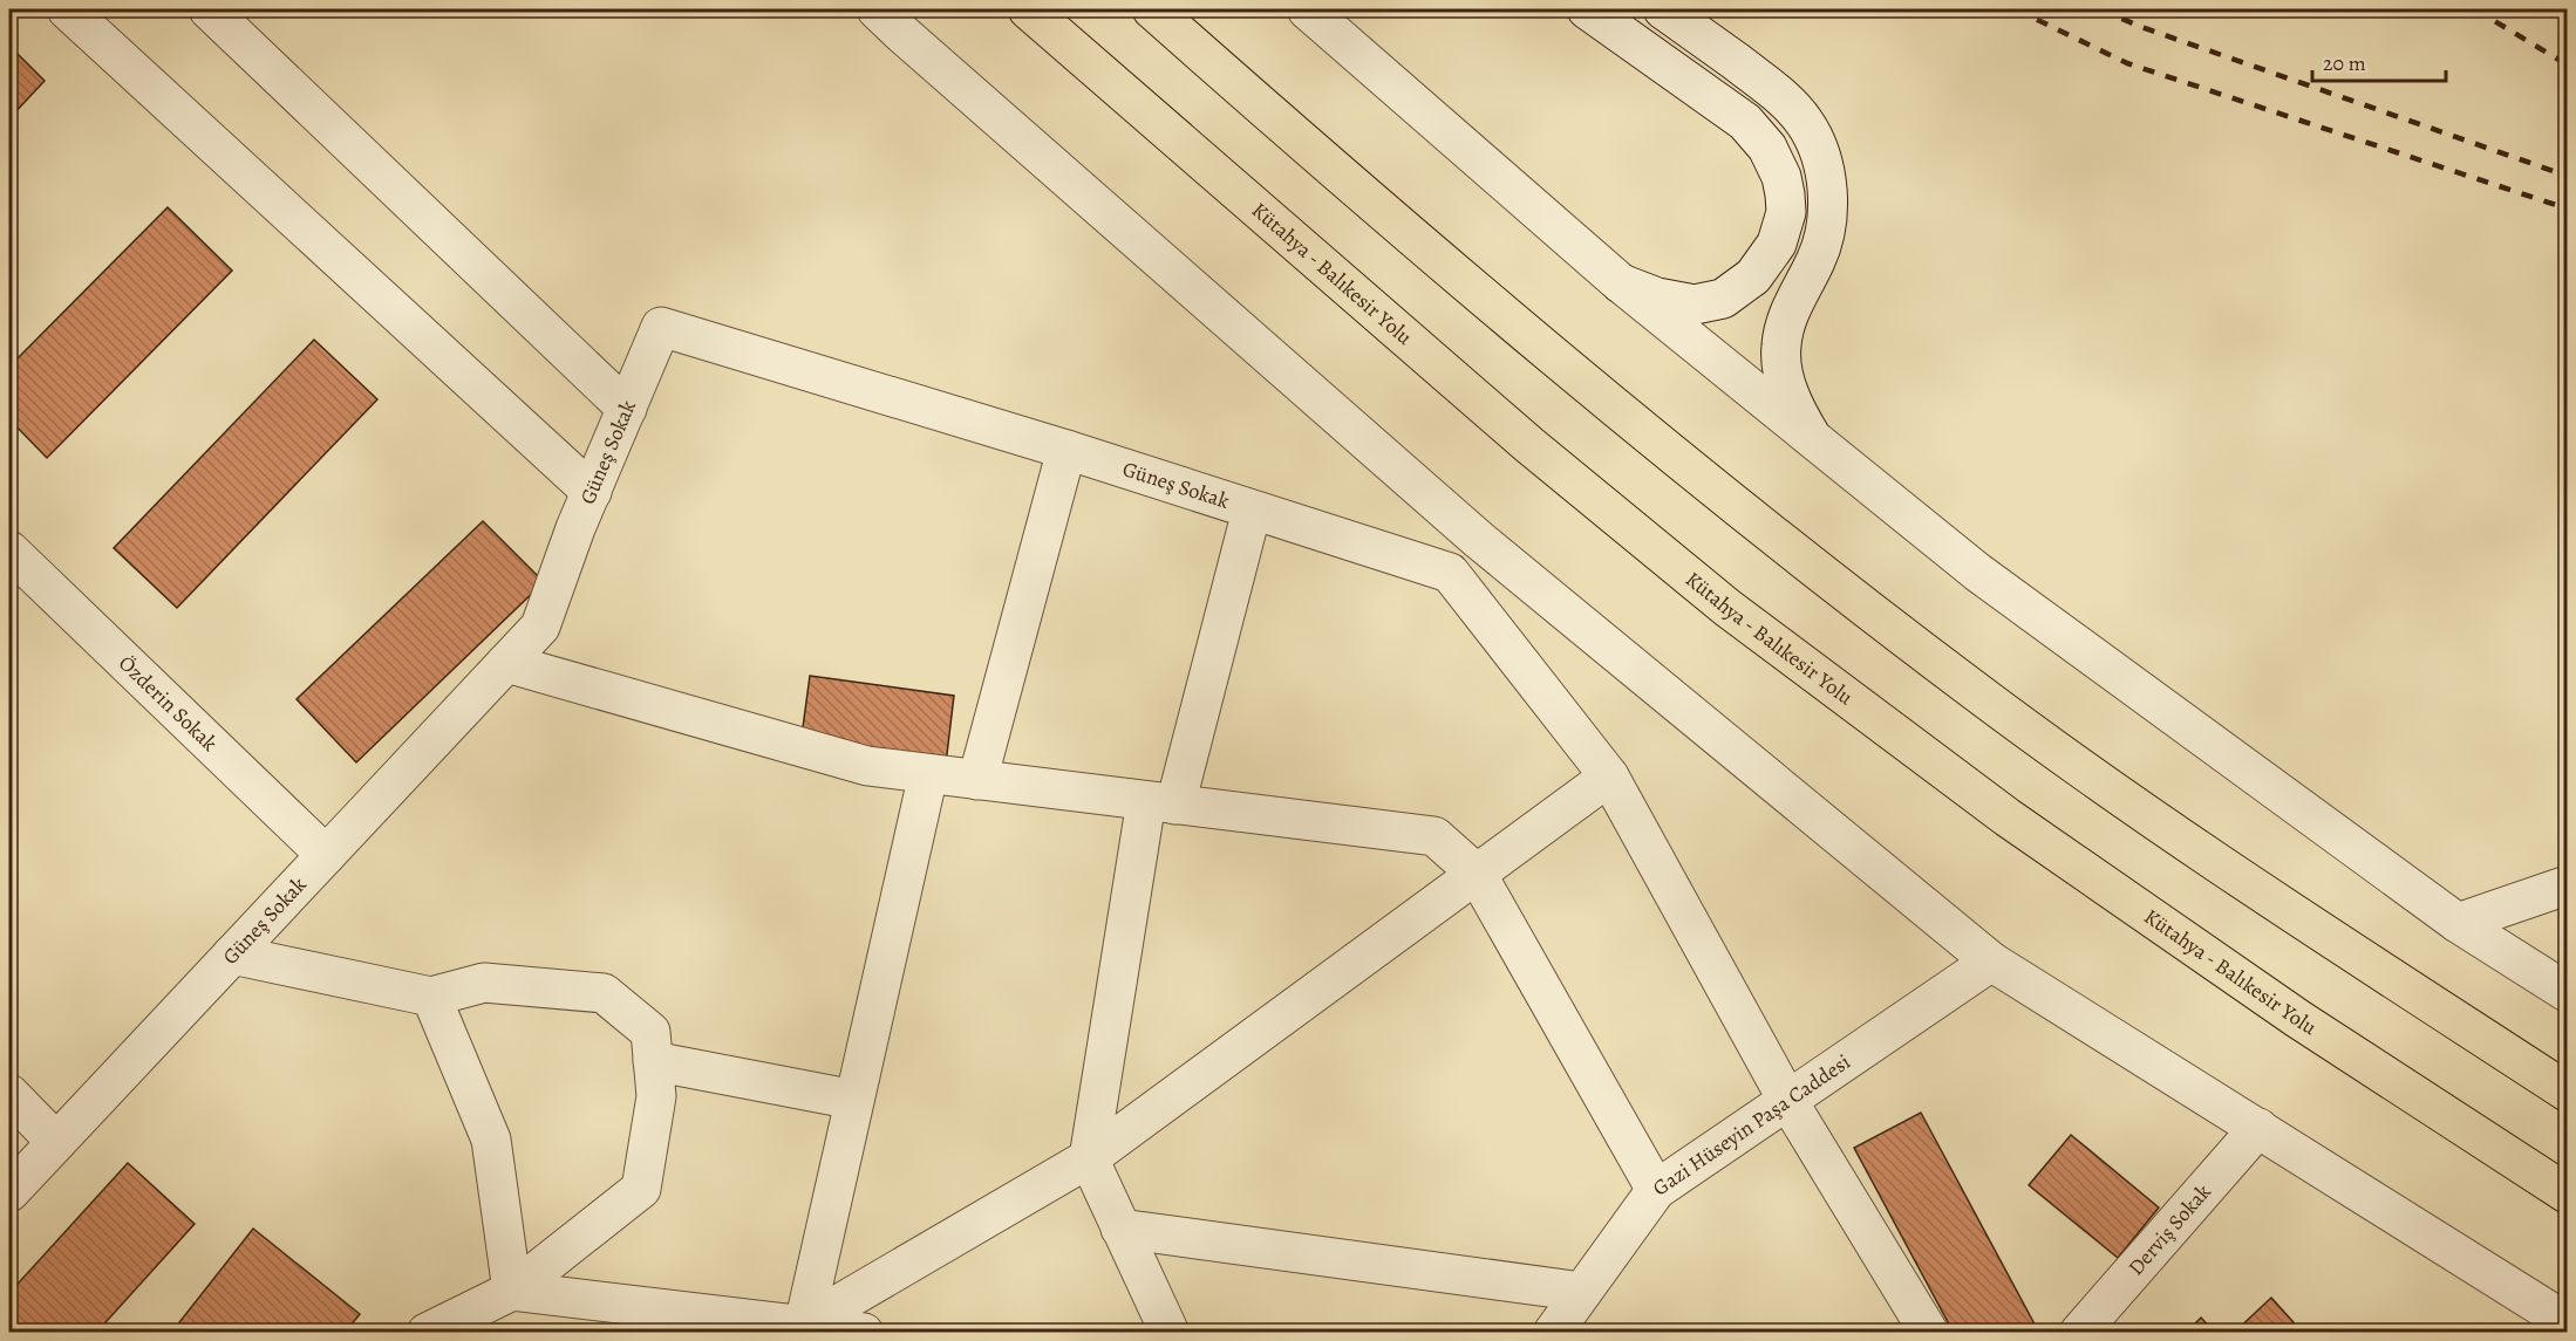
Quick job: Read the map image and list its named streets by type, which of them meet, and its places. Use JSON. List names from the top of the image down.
{
  "streets": {
    "highway": ["Kütahya - Balıkesir Yolu"],
    "street": [
      "Güneş Sokak",
      "Özderin Sokak",
      "Gazi Hüseyin Paşa Caddesi",
      "Derviş Sokak"
    ]
  },
  "crossings": [
    ["Güneş Sokak", "Özderin Sokak"]
  ],
  "scale_bar": "20 m"
}
